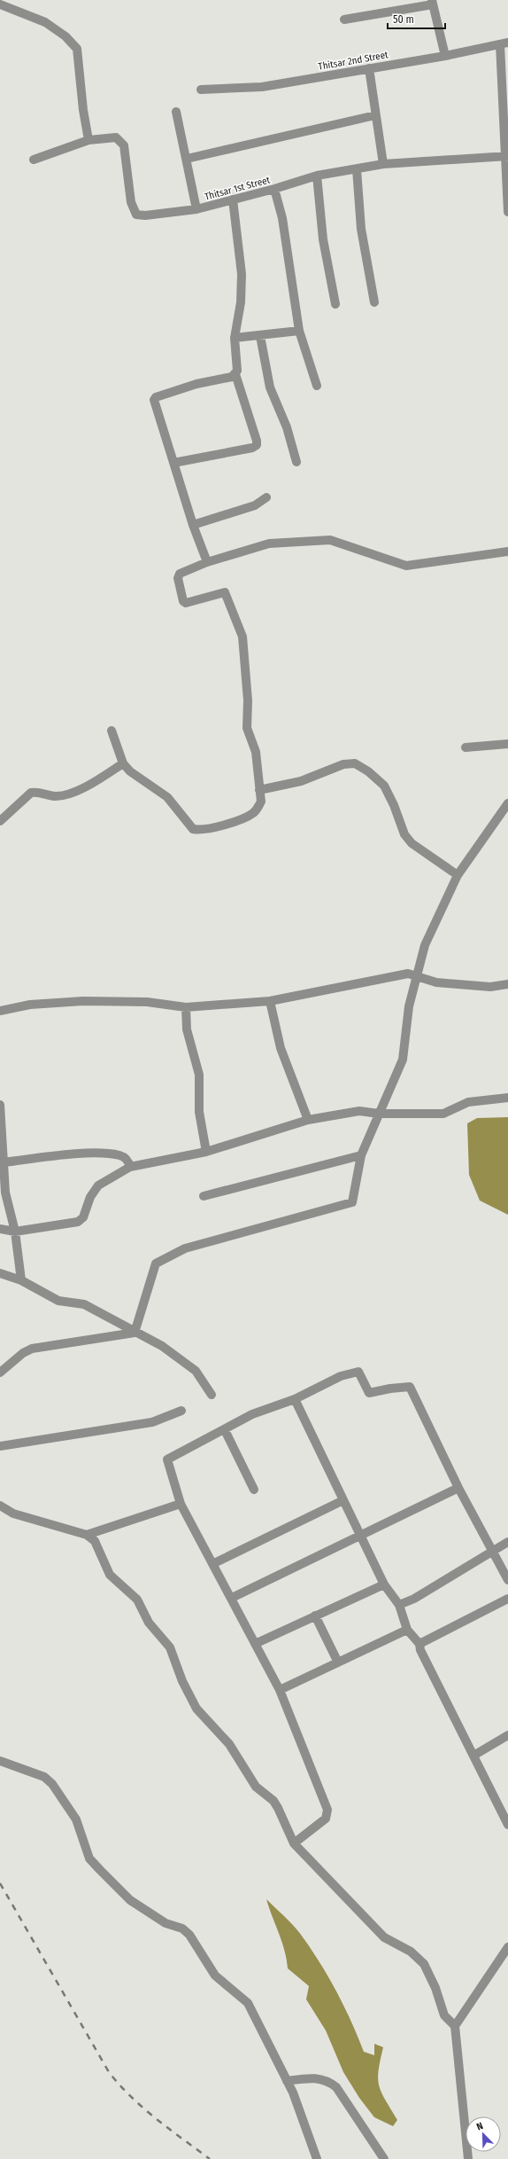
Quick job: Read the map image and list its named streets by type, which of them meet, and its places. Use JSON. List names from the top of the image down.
{
  "streets": {
    "street": ["Thitsar 2nd Street", "Thitsar 1st Street"]
  },
  "scale_bar": "50 m",
  "north": "top left"
}
